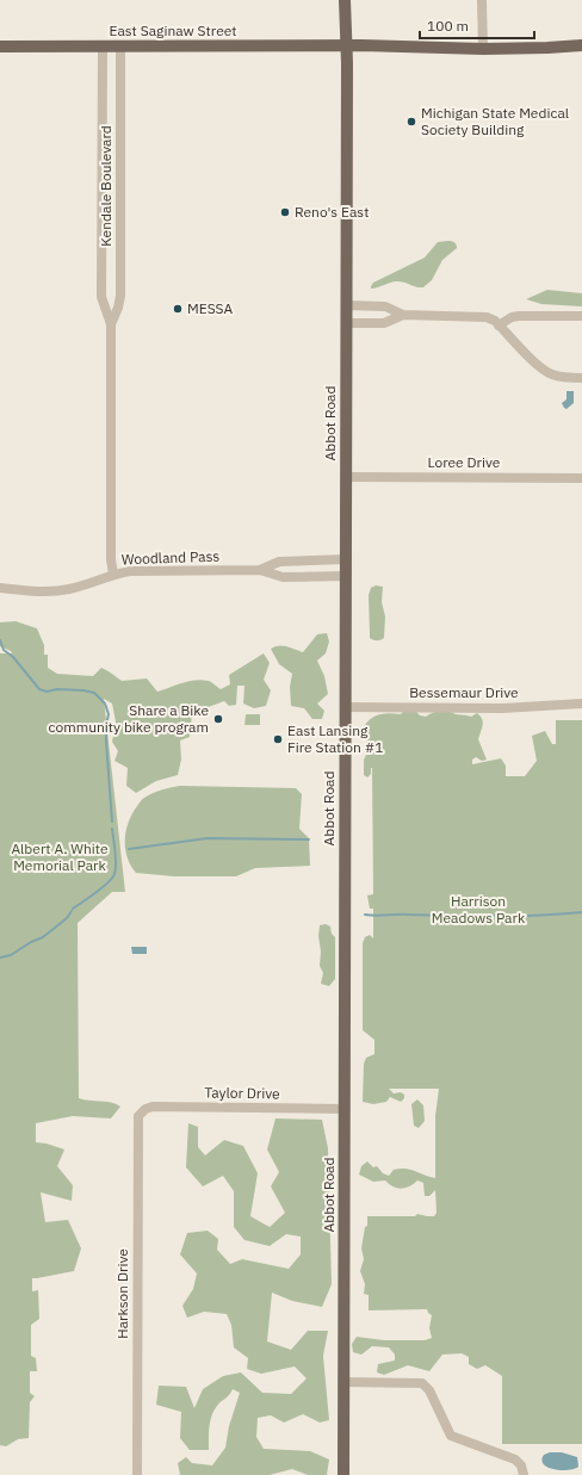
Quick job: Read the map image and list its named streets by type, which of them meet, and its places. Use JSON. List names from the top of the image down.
{
  "streets": {
    "main road": ["East Saginaw Street", "Abbot Road"],
    "street": [
      "Kendale Boulevard",
      "Loree Drive",
      "Woodland Pass",
      "Bessemaur Drive",
      "Taylor Drive",
      "Harkson Drive"
    ]
  },
  "crossings": [
    ["East Saginaw Street", "Kendale Boulevard"],
    ["East Saginaw Street", "Abbot Road"],
    ["Kendale Boulevard", "Woodland Pass"],
    ["Abbot Road", "Loree Drive"],
    ["Abbot Road", "Woodland Pass"],
    ["Abbot Road", "Bessemaur Drive"],
    ["Abbot Road", "Taylor Drive"],
    ["Taylor Drive", "Harkson Drive"]
  ],
  "parks": ["Albert A. White Memorial Park", "Harrison Meadows Park"],
  "places": [
    "Michigan State Medical Society Building",
    "Reno's East",
    "MESSA",
    "Share a Bike community bike program",
    "East Lansing Fire Station #1"
  ],
  "scale_bar": "100 m"
}
